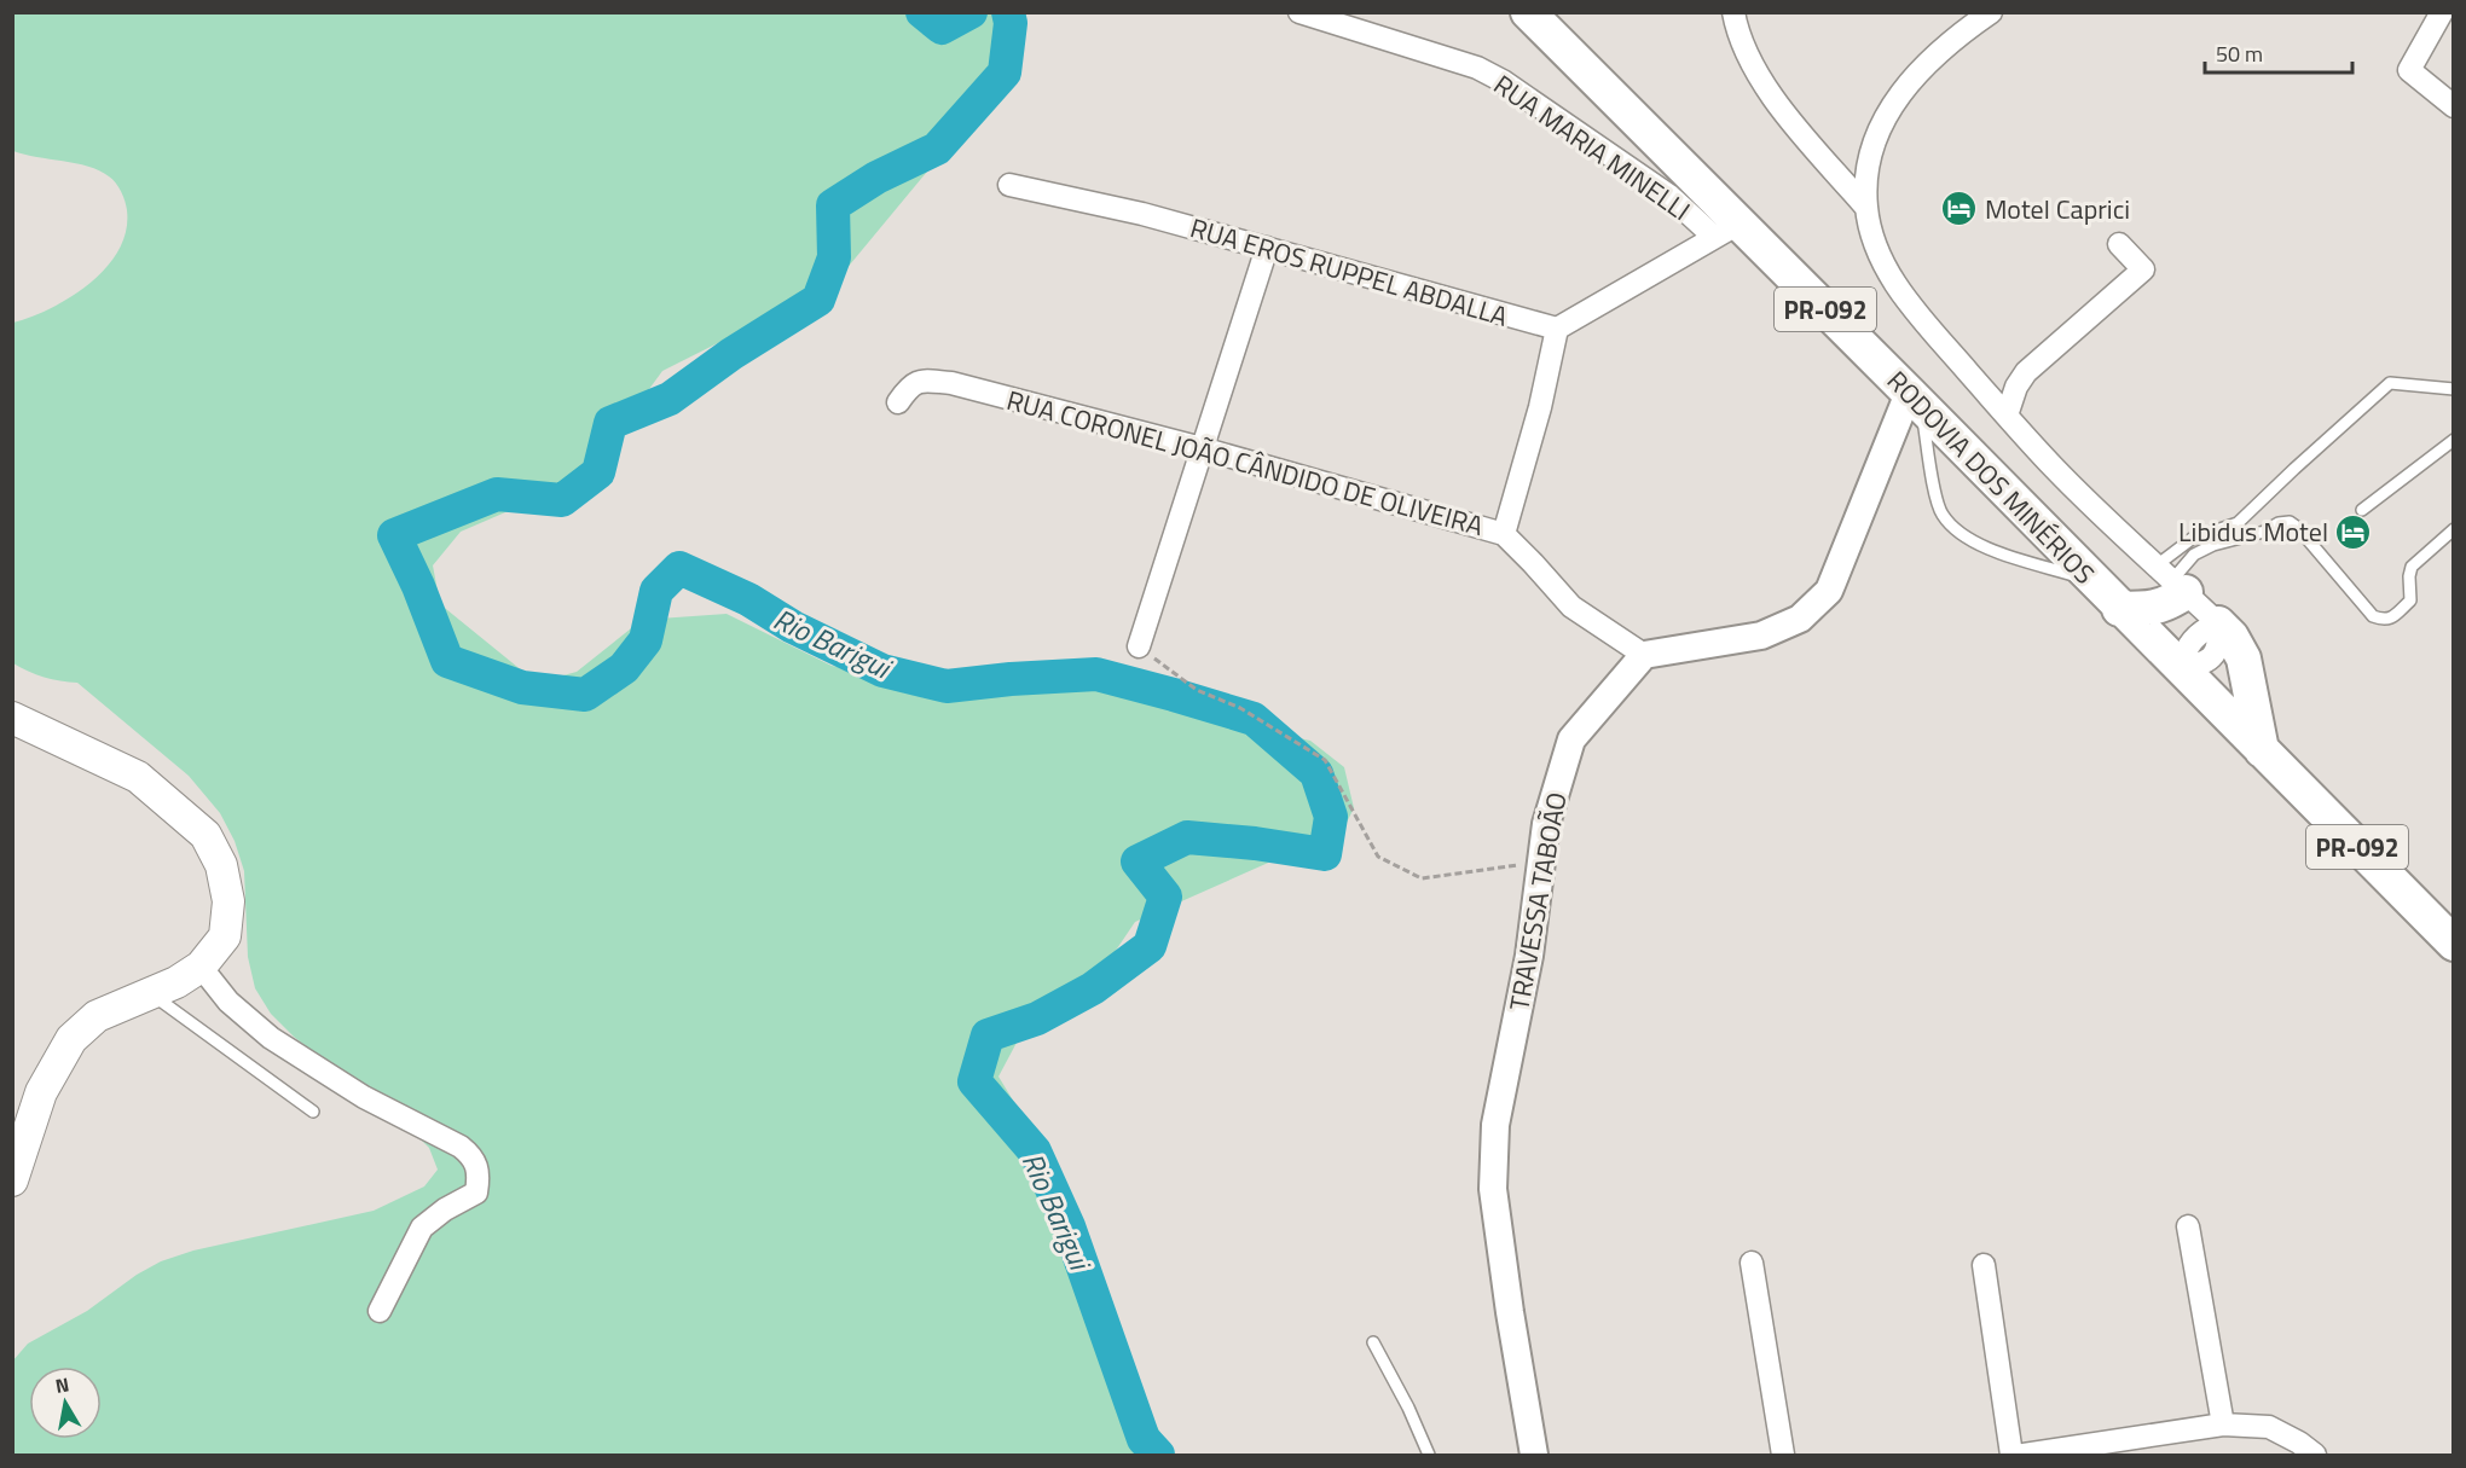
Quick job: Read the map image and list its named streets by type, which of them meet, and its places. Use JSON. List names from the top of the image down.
{
  "streets": {
    "main road": ["PR-092", "RODOVIA DOS MINÉRIOS"],
    "street": [
      "RUA MARIA MINELLI",
      "RUA EROS RUPPEL ABDALLA",
      "RUA CORONEL JOÃO CÂNDIDO DE OLIVEIRA",
      "TRAVESSA TABOÃO"
    ]
  },
  "crossings": [
    ["RUA MARIA MINELLI", "RUA EROS RUPPEL ABDALLA"],
    ["RUA MARIA MINELLI", "RODOVIA DOS MINÉRIOS"],
    ["RUA CORONEL JOÃO CÂNDIDO DE OLIVEIRA", "TRAVESSA TABOÃO"]
  ],
  "water": ["Rio Barigui"],
  "places": {
    "hotel": ["Motel Caprici", "Libidus Motel"]
  },
  "scale_bar": "50 m",
  "north": "top"
}
